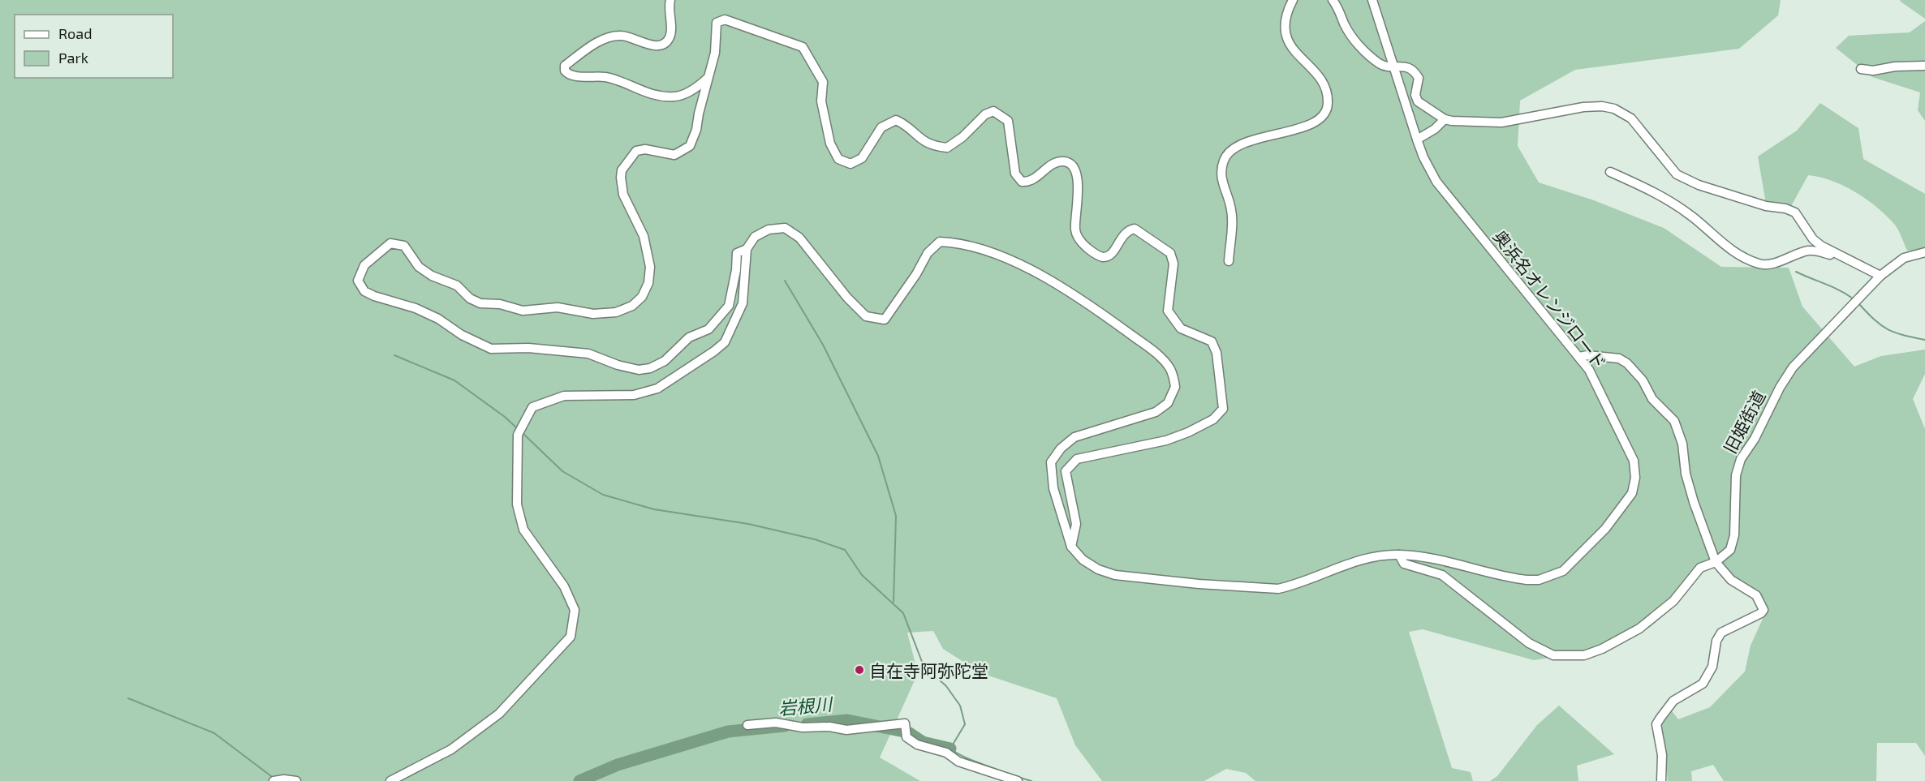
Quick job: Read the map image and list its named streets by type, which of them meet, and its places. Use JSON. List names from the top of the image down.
{
  "streets": {
    "street": ["奥浜名オレンジロード", "旧姫街道"]
  },
  "crossings": [
    ["奥浜名オレンジロード", "旧姫街道"]
  ],
  "water": ["岩根川"],
  "places": ["自在寺阿弥陀堂"],
  "legend": ["Road", "Park"]
}
